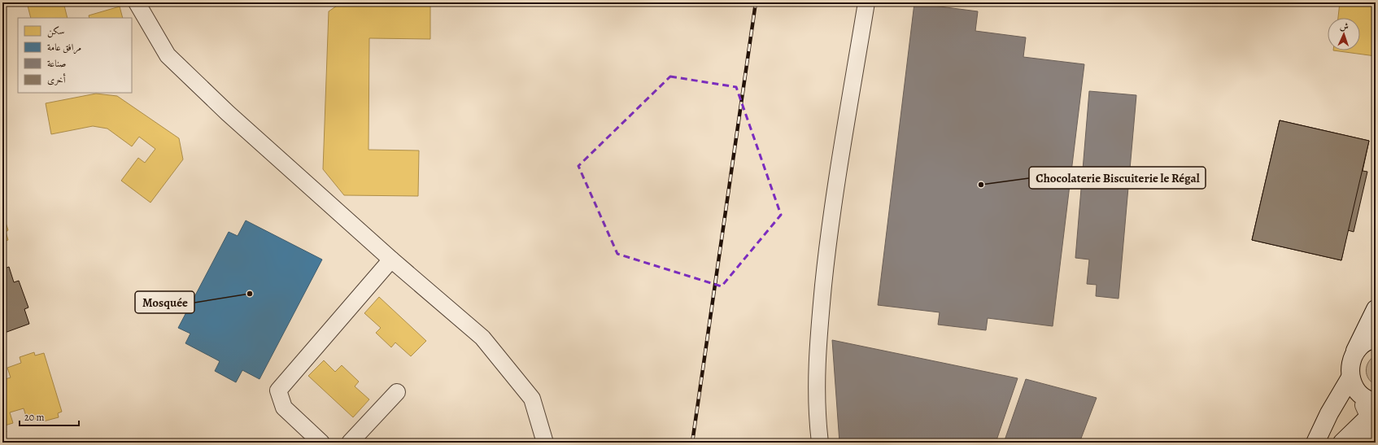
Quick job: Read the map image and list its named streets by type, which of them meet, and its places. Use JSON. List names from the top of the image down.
{
  "places": ["Chocolaterie Biscuiterie le Régal", "Mosquée"],
  "legend": [
    "سكن",
    "مرافق عامة",
    "صناعة",
    "أخرى"
  ],
  "scale_bar": "20 m",
  "north": "top"
}
